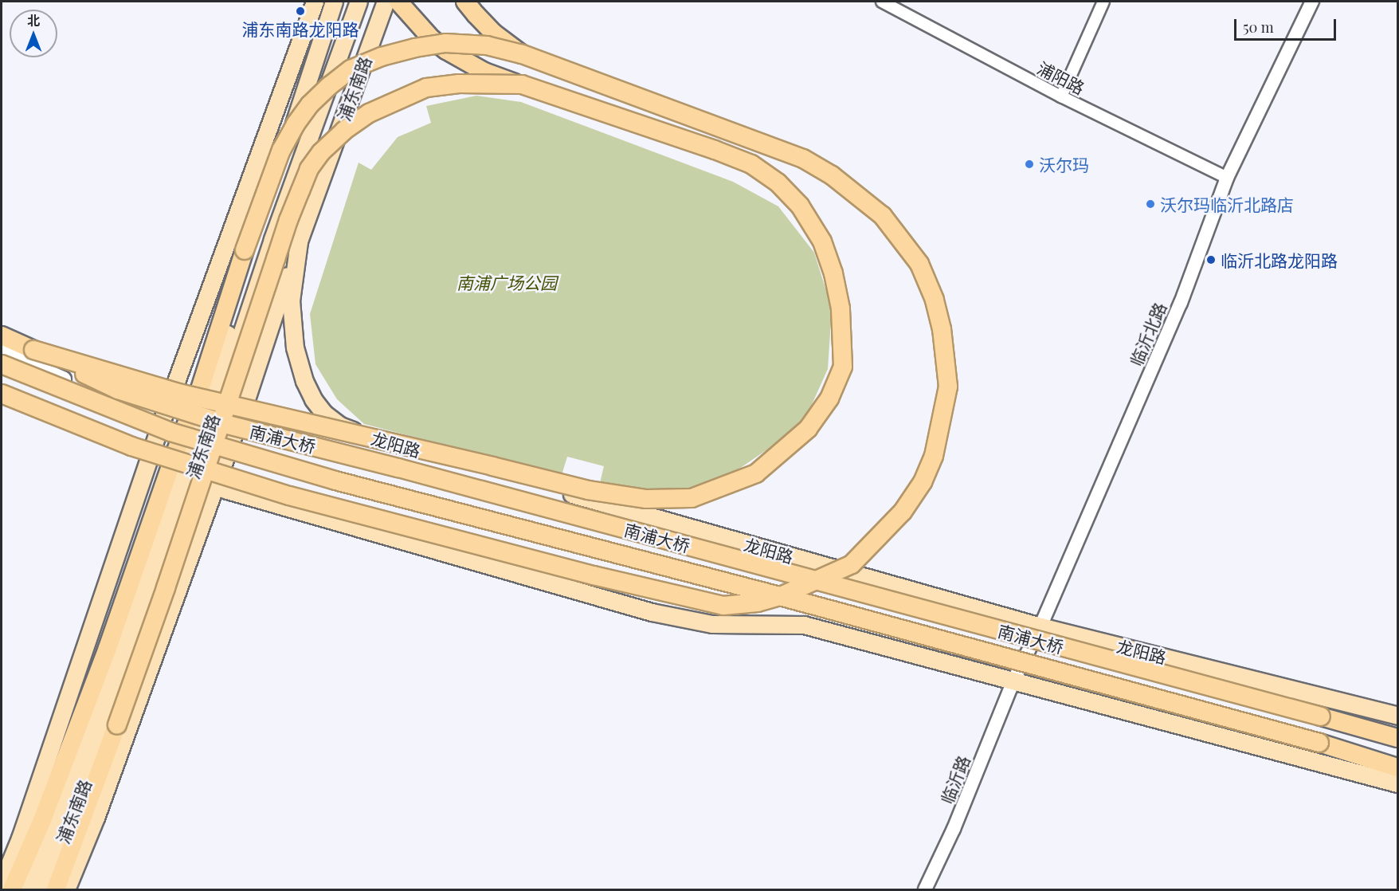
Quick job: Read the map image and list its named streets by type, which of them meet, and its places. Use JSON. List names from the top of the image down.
{
  "streets": {
    "highway": ["南浦大桥"],
    "main road": ["浦东南路", "龙阳路"],
    "street": ["浦阳路", "临沂北路", "临沂路"]
  },
  "crossings": [
    ["浦阳路", "临沂北路"],
    ["浦东南路", "龙阳路"],
    ["临沂北路", "龙阳路"],
    ["临沂北路", "临沂路"]
  ],
  "parks": ["南浦广场公园"],
  "places": [
    "浦东南路龙阳路",
    "沃尔玛",
    "沃尔玛临沂北路店",
    "临沂北路龙阳路"
  ],
  "scale_bar": "50 m",
  "north": "top"
}
